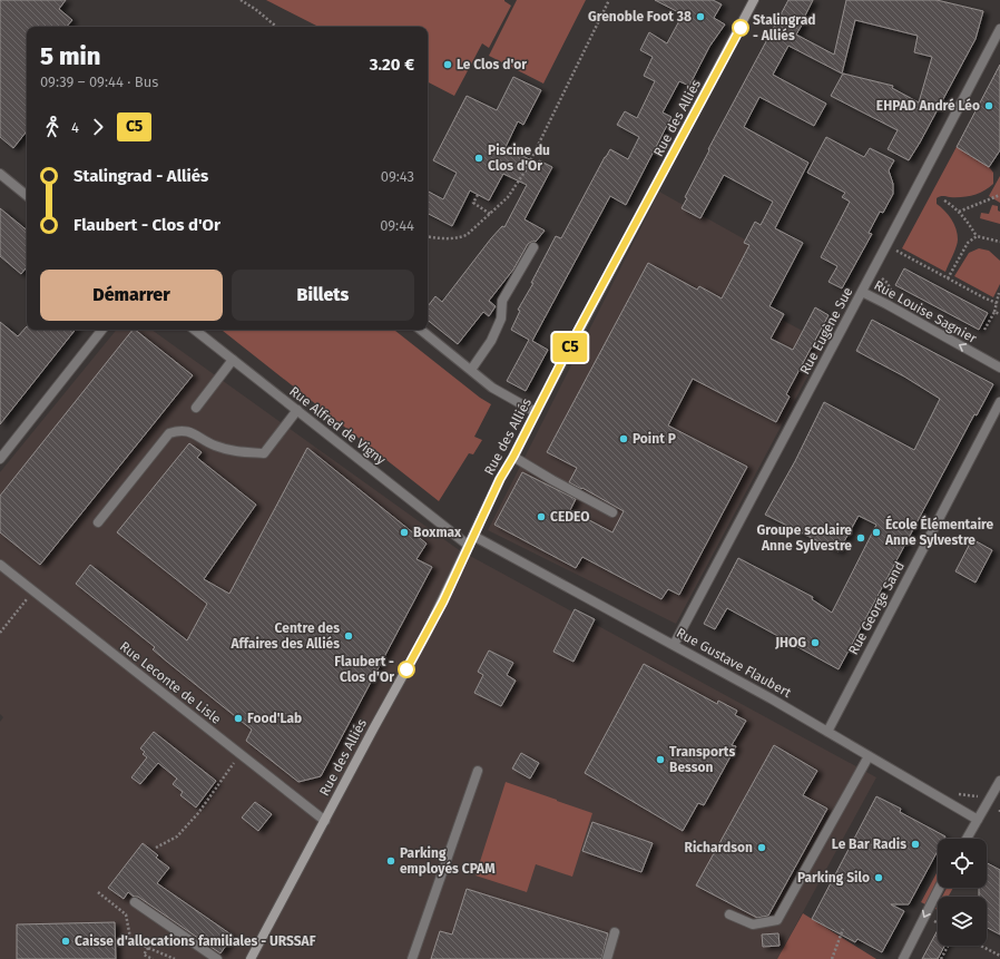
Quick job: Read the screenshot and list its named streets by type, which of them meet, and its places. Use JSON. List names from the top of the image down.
{
  "streets": {
    "main road": ["Rue des Alliés"],
    "street": [
      "Rue Louise Sagnier",
      "Rue Eugène Sue",
      "Rue Alfred de Vigny",
      "Rue George Sand",
      "Rue Gustave Flaubert",
      "Rue Leconte de Lisle"
    ]
  },
  "crossings": [
    ["Rue des Alliés", "Rue Alfred de Vigny"],
    ["Rue des Alliés", "Rue Gustave Flaubert"],
    ["Rue des Alliés", "Rue Leconte de Lisle"],
    ["Rue Louise Sagnier", "Rue Eugène Sue"],
    ["Rue Eugène Sue", "Rue Gustave Flaubert"],
    ["Rue George Sand", "Rue Gustave Flaubert"]
  ],
  "one_way": ["Rue Louise Sagnier"],
  "places": [
    "Grenoble Foot 38",
    "Stalingrad - Alliés",
    "Le Clos d'or",
    "EHPAD André Léo",
    "Piscine du Clos d'Or",
    "Point P",
    "CEDEO",
    "Boxmax",
    "École Élémentaire Anne Sylvestre",
    "Groupe scolaire Anne Sylvestre",
    "Centre des Affaires des Alliés",
    "JHOG",
    "Flaubert - Clos d'Or",
    "Food'Lab",
    "Transports Besson",
    "Le Bar Radis",
    "Richardson",
    "Parking employés CPAM",
    "Parking Silo",
    "Caisse d'allocations familiales - URSSAF"
  ],
  "lines": ["bus line C5"],
  "page": {
    "on_map": "C5",
    "heading": ["5 min", "09:39 – 09:44 · Bus", "3.20 €"],
    "legs": ["4", "C5"],
    "list": [
      {
        "name": "Stalingrad - Alliés",
        "value": "09:43"
      },
      {
        "name": "Flaubert - Clos d'Or",
        "value": "09:44"
      }
    ],
    "buttons": ["Démarrer", "Billets"]
  }
}
